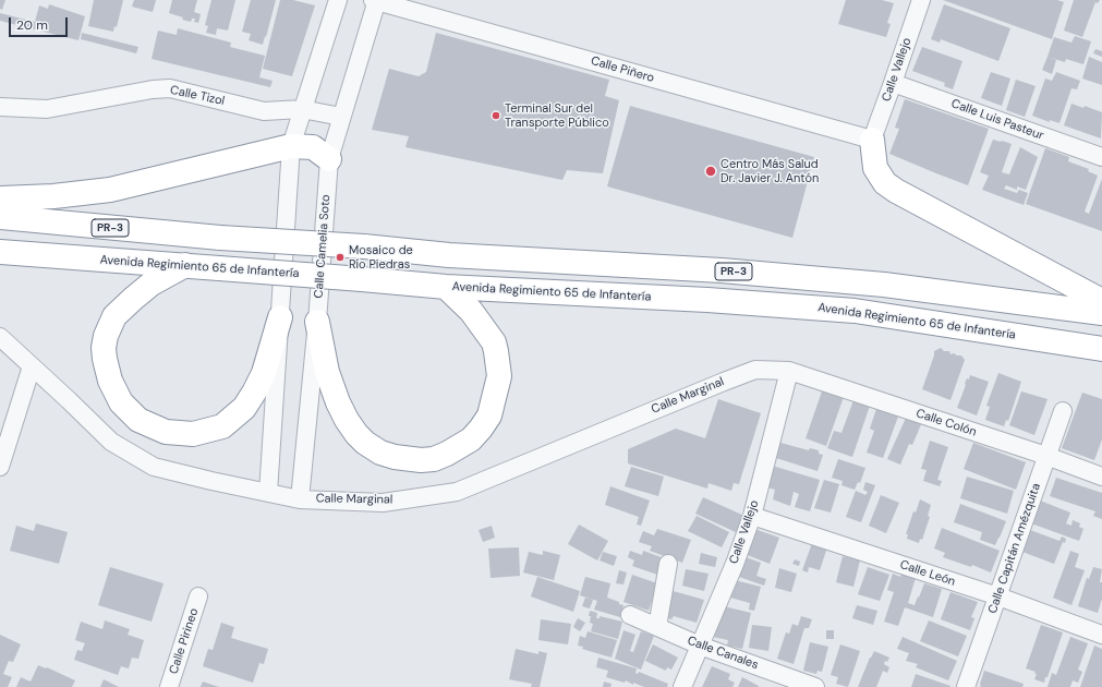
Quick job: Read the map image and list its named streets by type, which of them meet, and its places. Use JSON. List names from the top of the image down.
{
  "streets": {
    "highway": ["PR-3", "Avenida Regimiento 65 de Infantería"],
    "street": [
      "Calle Piñero",
      "Calle Vallejo",
      "Calle Tizol",
      "Calle Luis Pasteur",
      "Calle Camelia Soto",
      "Calle Marginal",
      "Calle Colón",
      "Calle Capitán Amézquita",
      "Calle León",
      "Calle Pirineo",
      "Calle Canales"
    ]
  },
  "crossings": [
    ["Calle Piñero", "Calle Vallejo"],
    ["Calle Piñero", "Calle Camelia Soto"],
    ["Calle Vallejo", "Calle Luis Pasteur"],
    ["Calle Vallejo", "Calle Marginal"],
    ["Calle Vallejo", "Calle Colón"],
    ["Calle Vallejo", "Calle León"],
    ["Calle Vallejo", "Calle Canales"],
    ["Calle Tizol", "Calle Camelia Soto"],
    ["Calle Camelia Soto", "Calle Marginal"],
    ["Calle Marginal", "Calle Colón"],
    ["Calle Colón", "Calle Capitán Amézquita"],
    ["Calle Capitán Amézquita", "Calle León"]
  ],
  "places": ["Terminal Sur del Transporte Público", "Centro Más Salud Dr. Javier J. Antón", "Mosaico de Río Piedras"],
  "scale_bar": "20 m"
}
